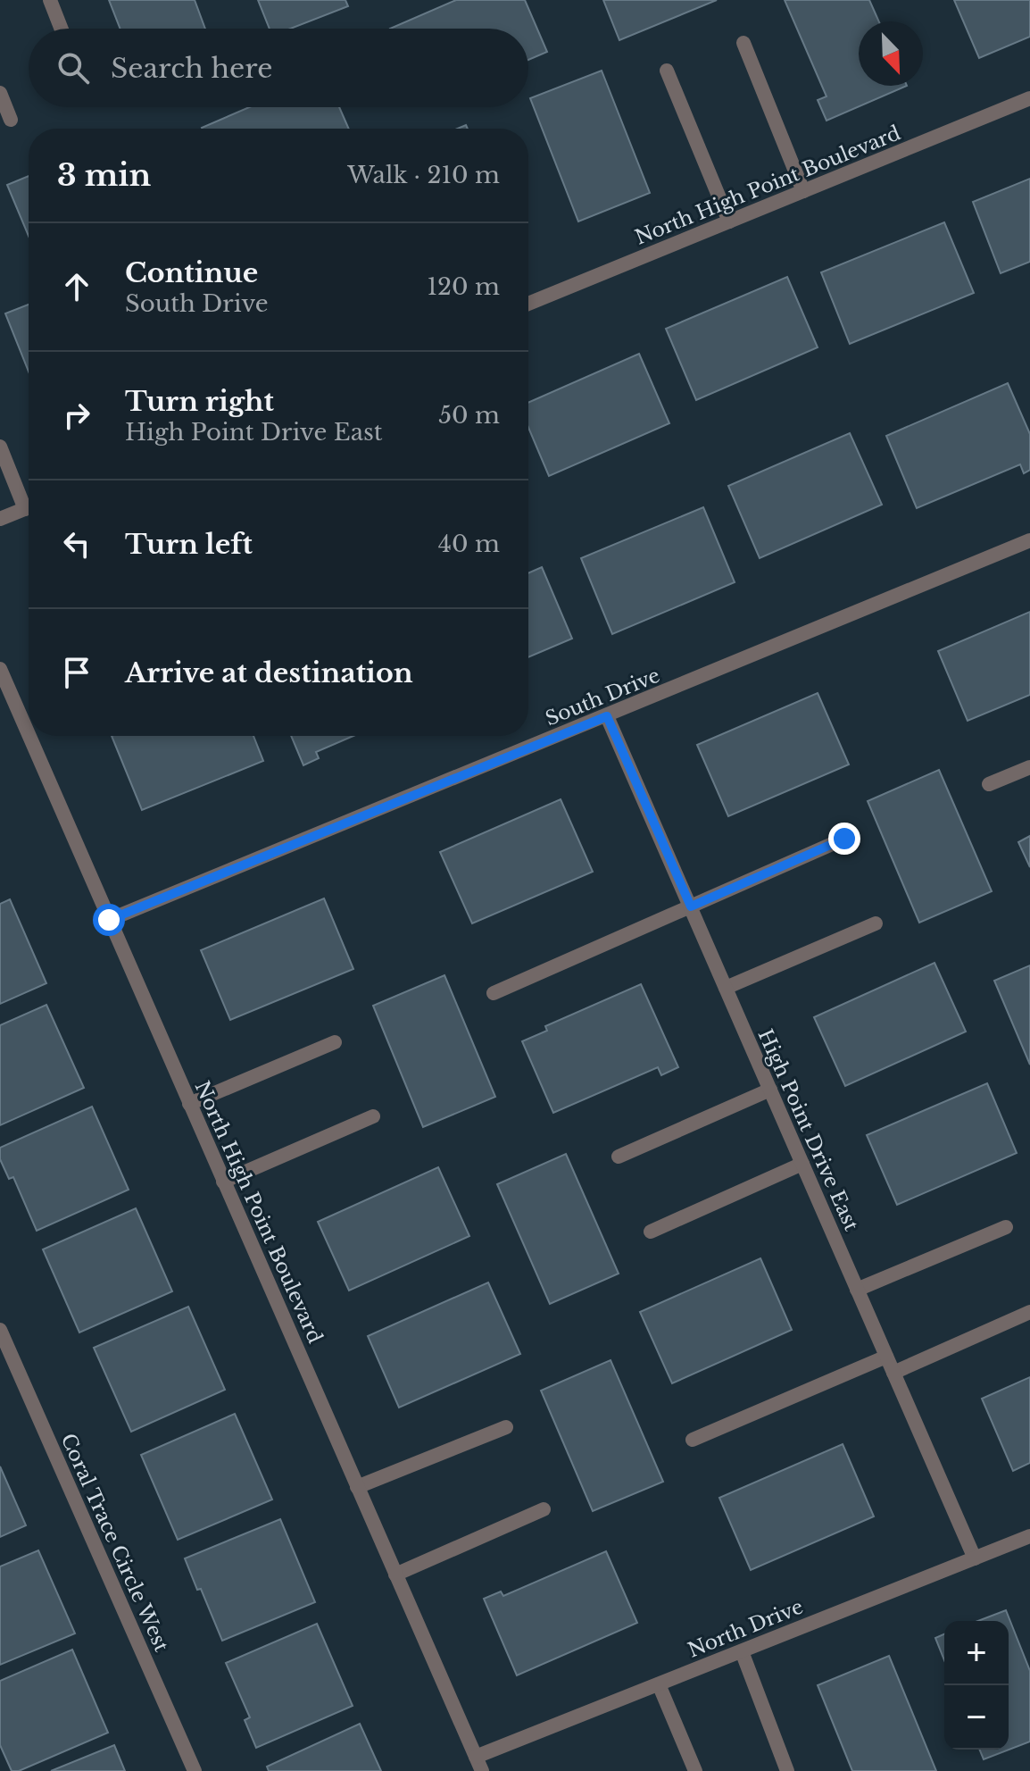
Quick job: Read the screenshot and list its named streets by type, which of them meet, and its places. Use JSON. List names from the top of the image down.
{
  "streets": {
    "street": [
      "North High Point Boulevard",
      "South Drive",
      "High Point Drive East",
      "Coral Trace Circle West",
      "North Drive"
    ]
  },
  "crossings": [
    ["North High Point Boulevard", "South Drive"],
    ["North High Point Boulevard", "North Drive"],
    ["South Drive", "High Point Drive East"],
    ["High Point Drive East", "North Drive"]
  ],
  "north": "bottom right",
  "page": {
    "search": "Search here",
    "heading": ["3 min", "Walk · 210 m"],
    "list": [
      ["Continue", "South Drive", "120 m"],
      ["Turn right", "High Point Drive East", "50 m"],
      ["Turn left", "40 m"],
      "Arrive at destination"
    ],
    "map_buttons": ["+", "−"]
  }
}
